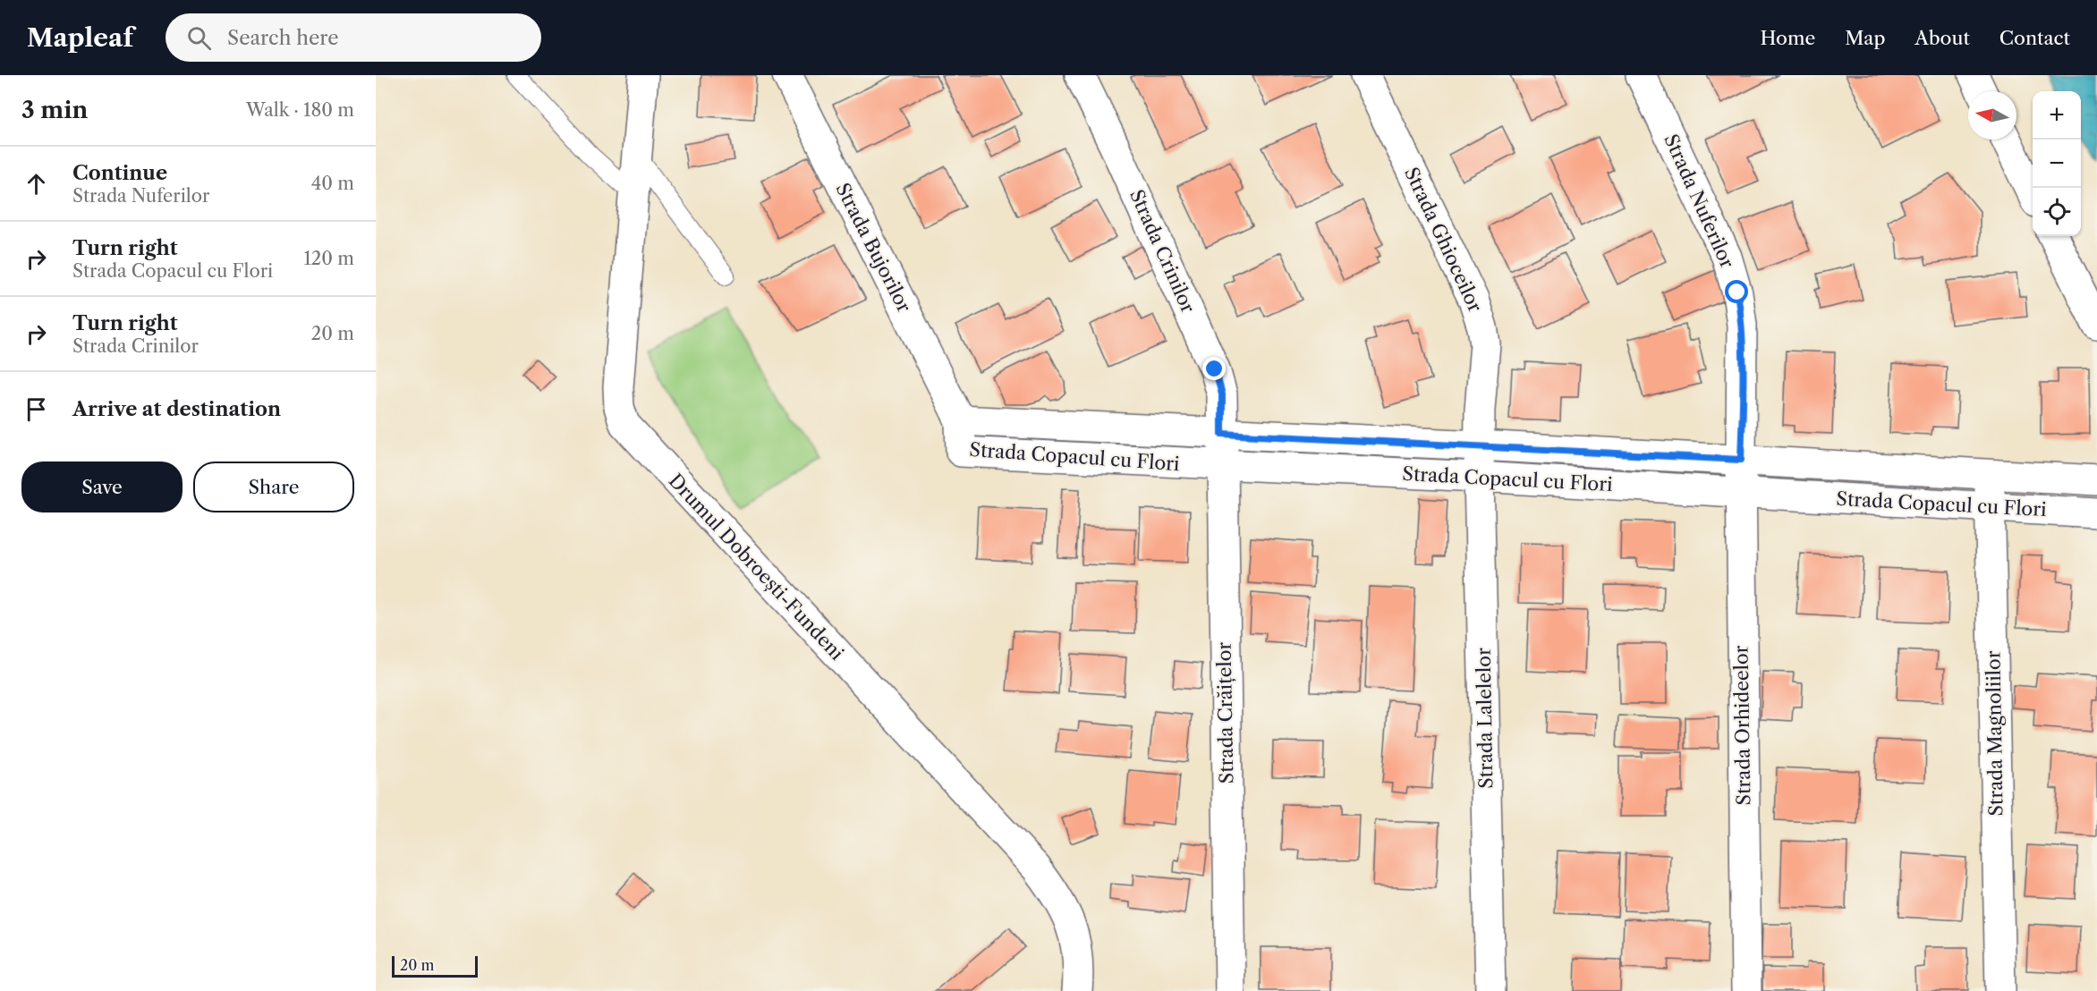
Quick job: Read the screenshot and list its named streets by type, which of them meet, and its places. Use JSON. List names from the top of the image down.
{
  "streets": {
    "street": [
      "Strada Nuferilor",
      "Strada Ghioceilor",
      "Strada Bujorilor",
      "Strada Crinilor",
      "Strada Copacul cu Flori",
      "Drumul Dobroești-Fundeni",
      "Strada Crăițelor",
      "Strada Lalelelor",
      "Strada Orhideelor",
      "Strada Magnoliilor"
    ]
  },
  "crossings": [
    ["Strada Nuferilor", "Strada Copacul cu Flori"],
    ["Strada Nuferilor", "Strada Orhideelor"],
    ["Strada Ghioceilor", "Strada Copacul cu Flori"],
    ["Strada Ghioceilor", "Strada Lalelelor"],
    ["Strada Bujorilor", "Strada Copacul cu Flori"],
    ["Strada Crinilor", "Strada Copacul cu Flori"],
    ["Strada Crinilor", "Strada Crăițelor"],
    ["Strada Copacul cu Flori", "Strada Crăițelor"],
    ["Strada Copacul cu Flori", "Strada Lalelelor"],
    ["Strada Copacul cu Flori", "Strada Orhideelor"],
    ["Strada Copacul cu Flori", "Strada Magnoliilor"]
  ],
  "scale_bar": "20 m",
  "north": "left",
  "page": {
    "header": "Mapleaf",
    "search": "Search here",
    "nav": [
      "Home",
      "Map",
      "About",
      "Contact"
    ],
    "heading": ["3 min", "Walk · 180 m"],
    "map_buttons": ["+", "−"],
    "list": [
      ["Continue", "Strada Nuferilor", "40 m"],
      ["Turn right", "Strada Copacul cu Flori", "120 m"],
      ["Turn right", "Strada Crinilor", "20 m"],
      "Arrive at destination"
    ],
    "buttons": ["Save", "Share"],
    "scale": "20 m"
  }
}
